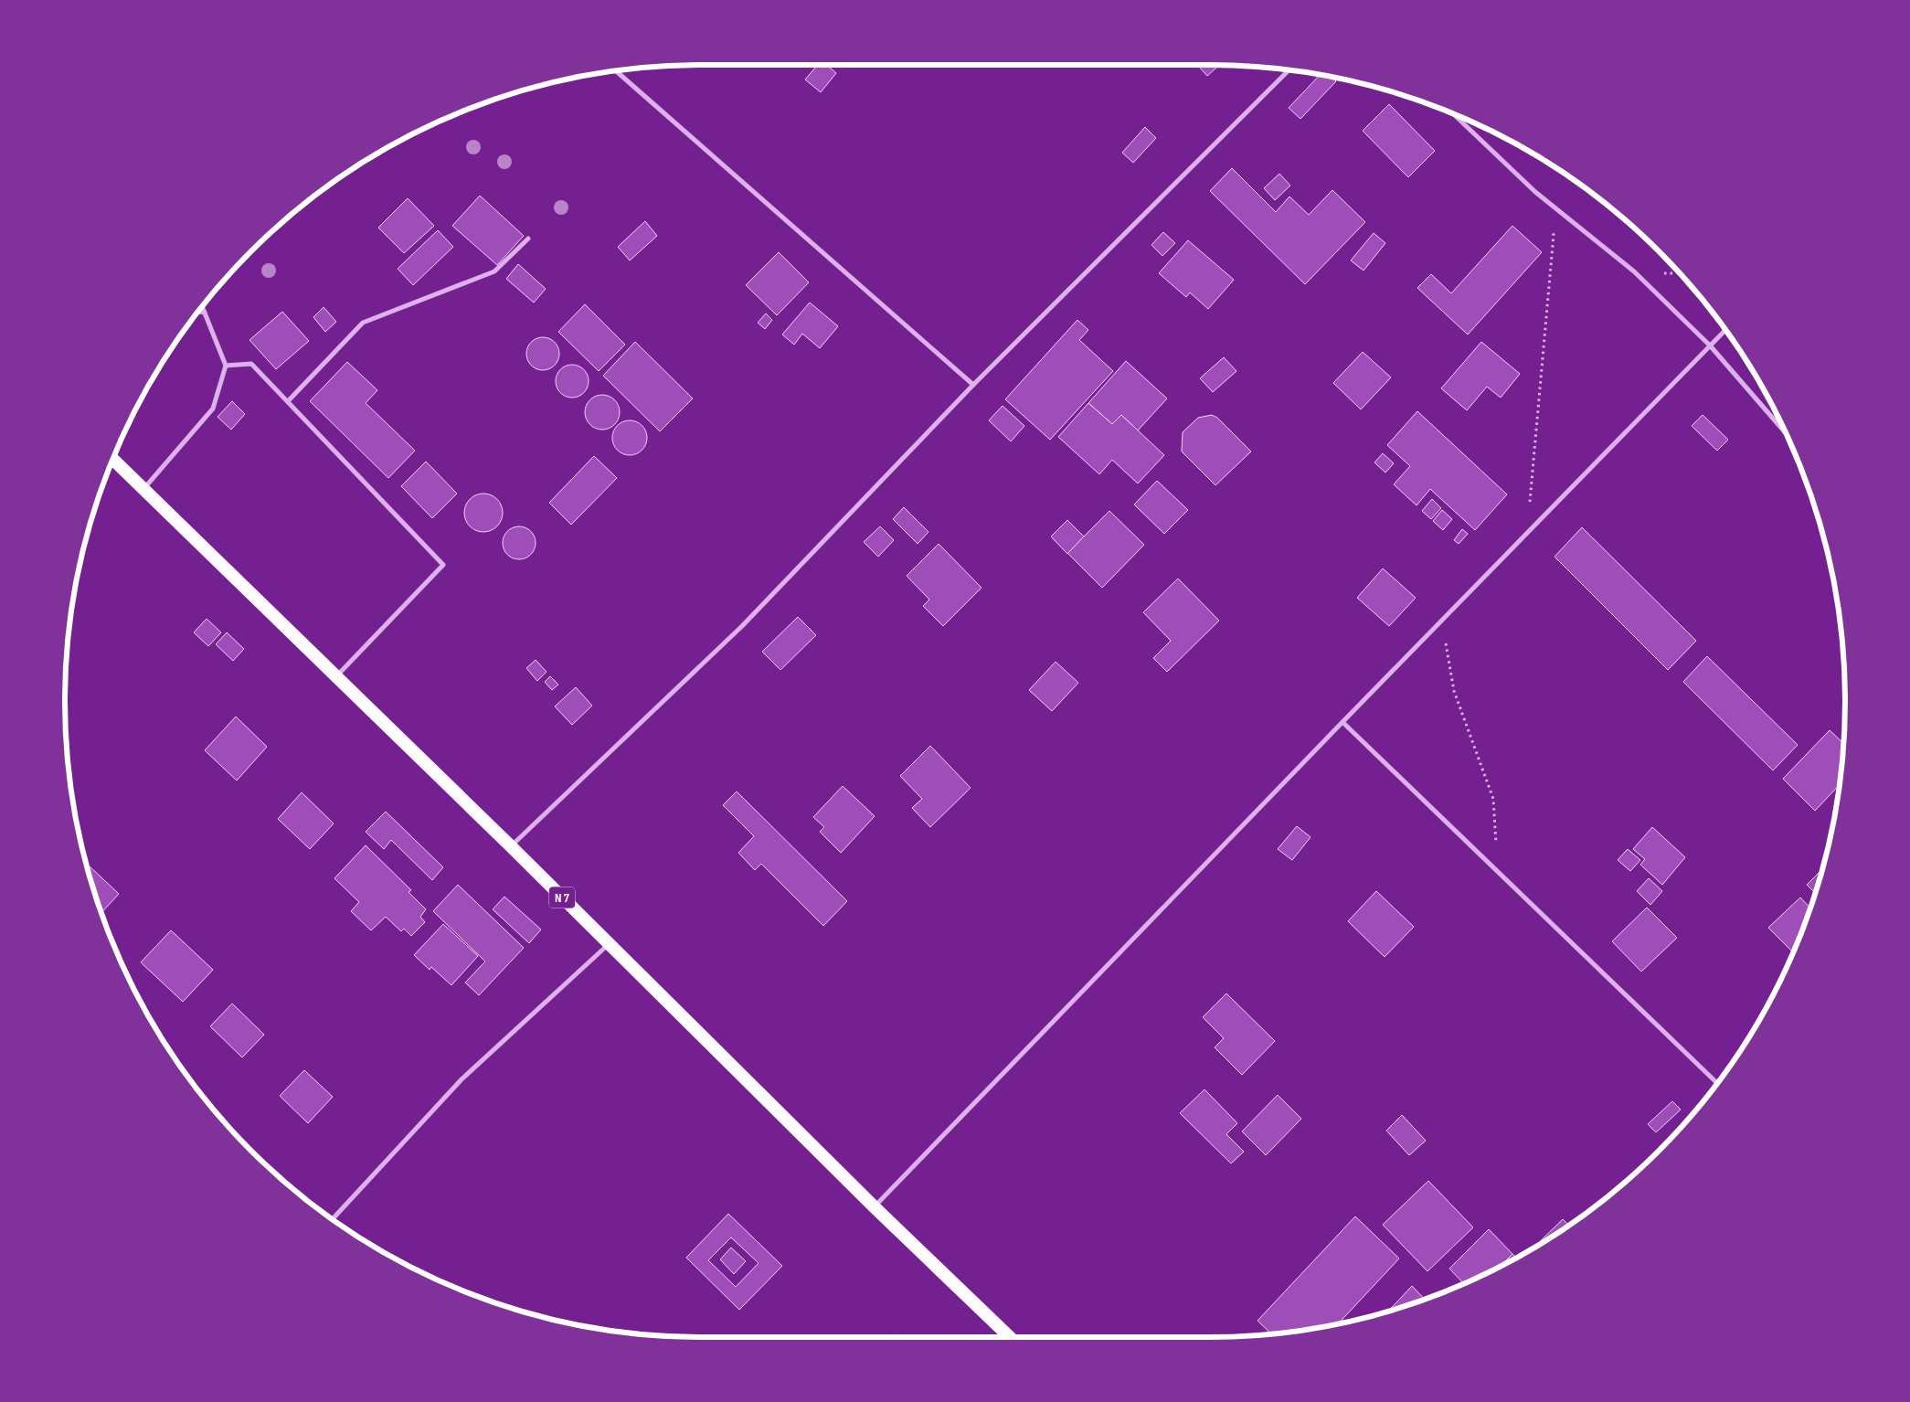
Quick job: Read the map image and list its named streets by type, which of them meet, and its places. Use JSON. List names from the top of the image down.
{
  "streets": {
    "highway": ["N 7"]
  }
}
